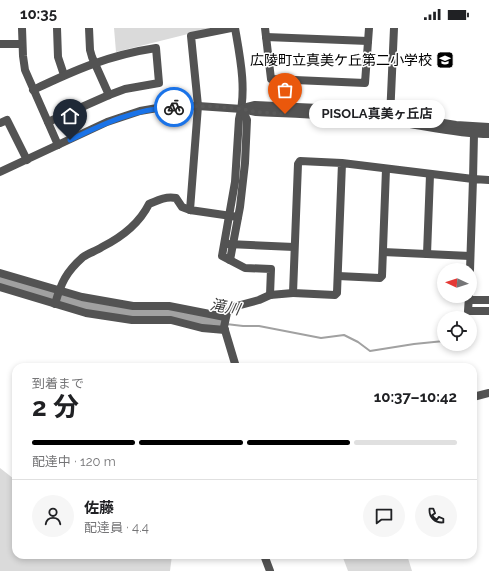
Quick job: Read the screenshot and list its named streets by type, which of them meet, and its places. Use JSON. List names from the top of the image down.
{
  "water": ["滝川"],
  "places": {
    "school or university": ["広陵町立真美ケ丘第二小学校"],
    "other": ["PISOLA真美ヶ丘店"]
  },
  "north": "left",
  "page": {
    "status": "10:35",
    "bubble": "PISOLA真美ヶ丘店",
    "heading": ["2 分", "到着まで", "10:37–10:42"],
    "panel": ["佐藤", "配達員 · 4.4"],
    "bar": "配達中 · 120 m"
  }
}
